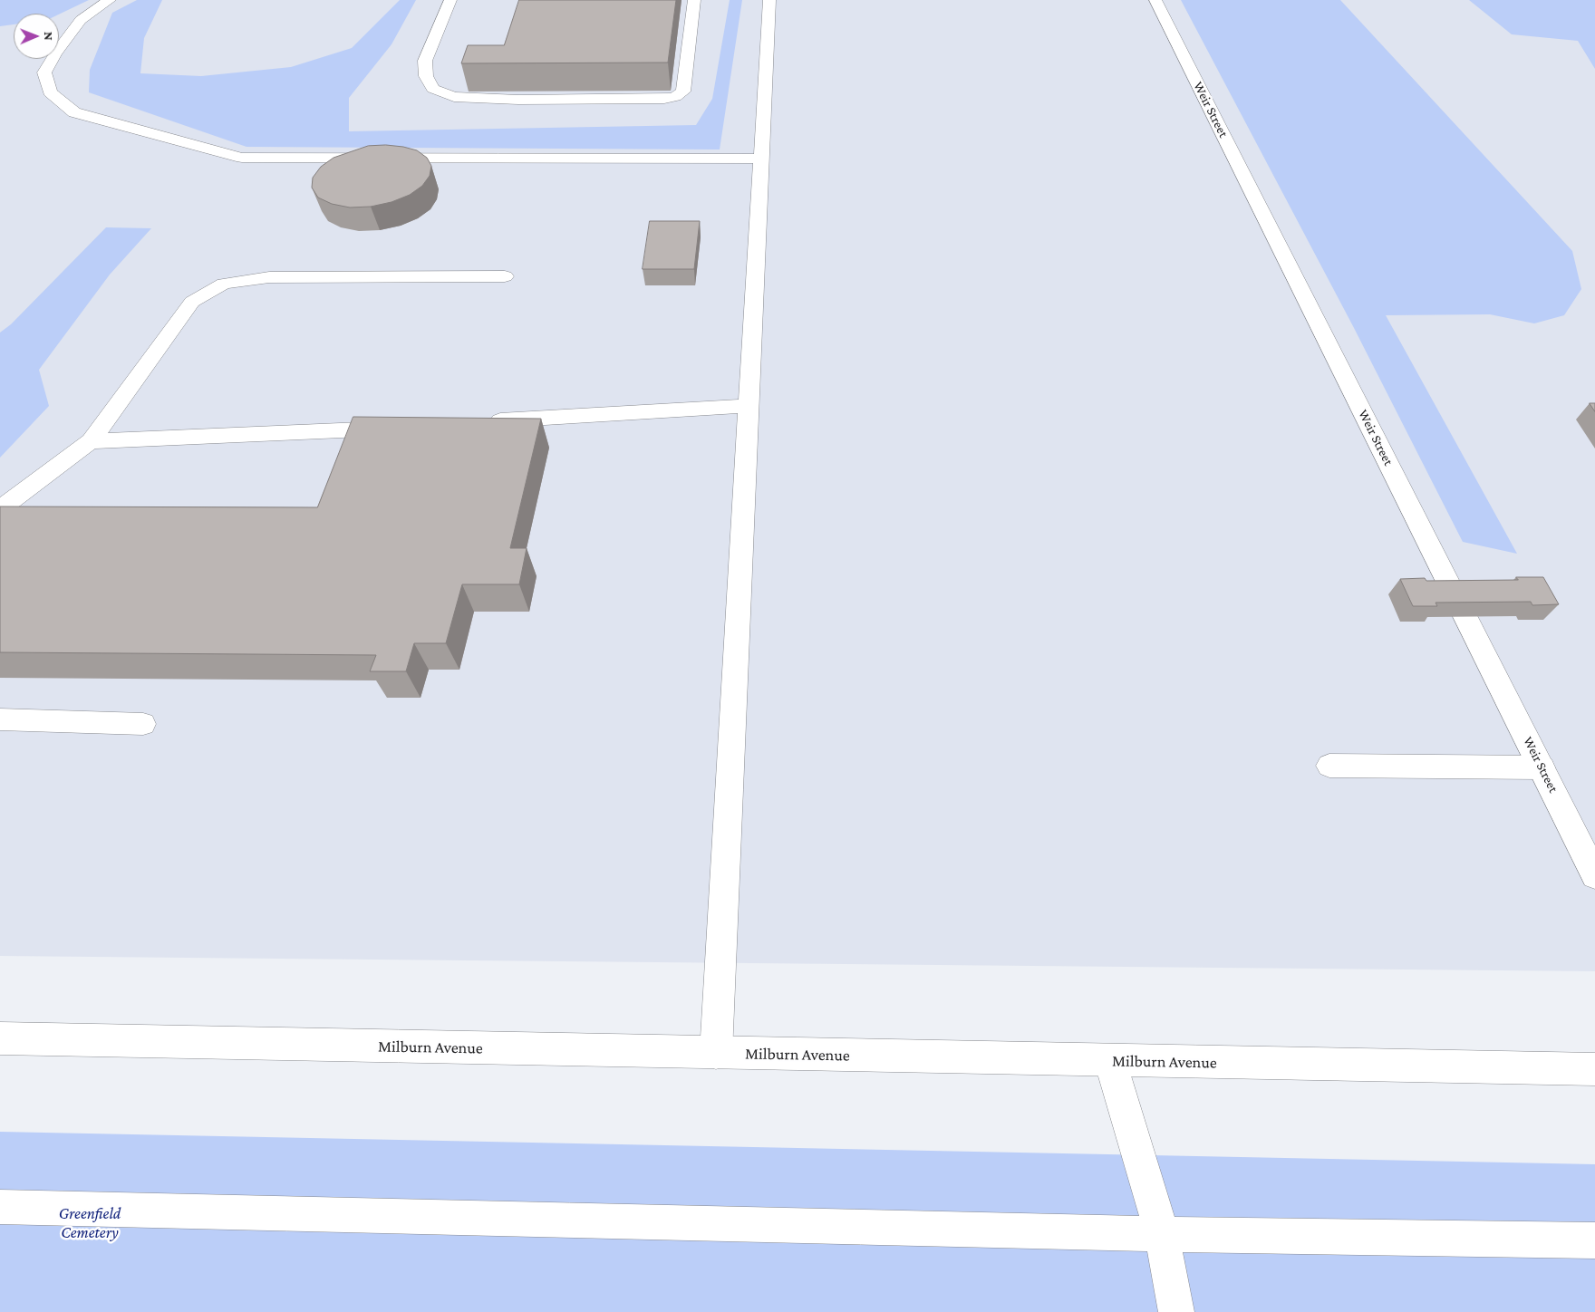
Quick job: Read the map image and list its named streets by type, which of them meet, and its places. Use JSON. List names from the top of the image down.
{
  "streets": {
    "street": ["Weir Street", "Milburn Avenue"]
  },
  "parks": ["Greenfield Cemetery"],
  "north": "right"
}
